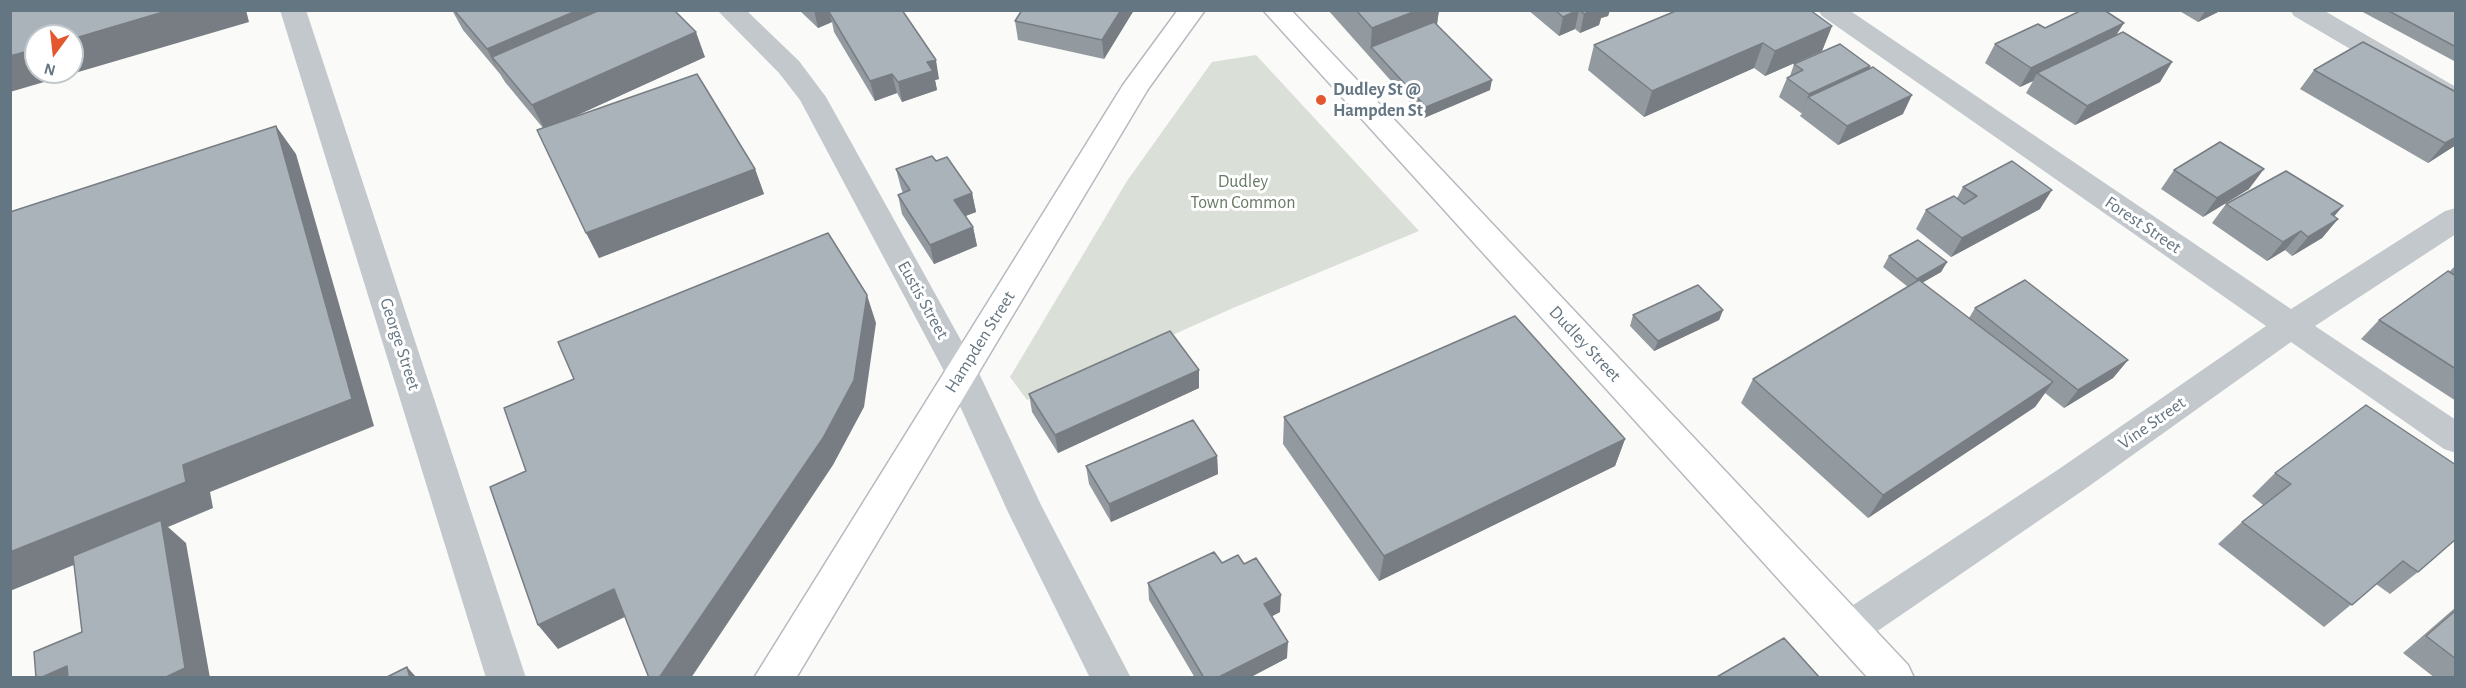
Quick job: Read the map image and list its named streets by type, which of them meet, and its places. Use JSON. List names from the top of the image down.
{
  "streets": {
    "main road": ["Hampden Street", "Dudley Street"],
    "street": [
      "Forest Street",
      "Eustis Street",
      "George Street",
      "Vine Street"
    ]
  },
  "crossings": [
    ["Forest Street", "Vine Street"],
    ["Eustis Street", "Hampden Street"],
    ["Dudley Street", "Vine Street"]
  ],
  "parks": ["Dudley Town Common"],
  "places": ["Dudley St @ Hampden St"],
  "north": "bottom"
}
